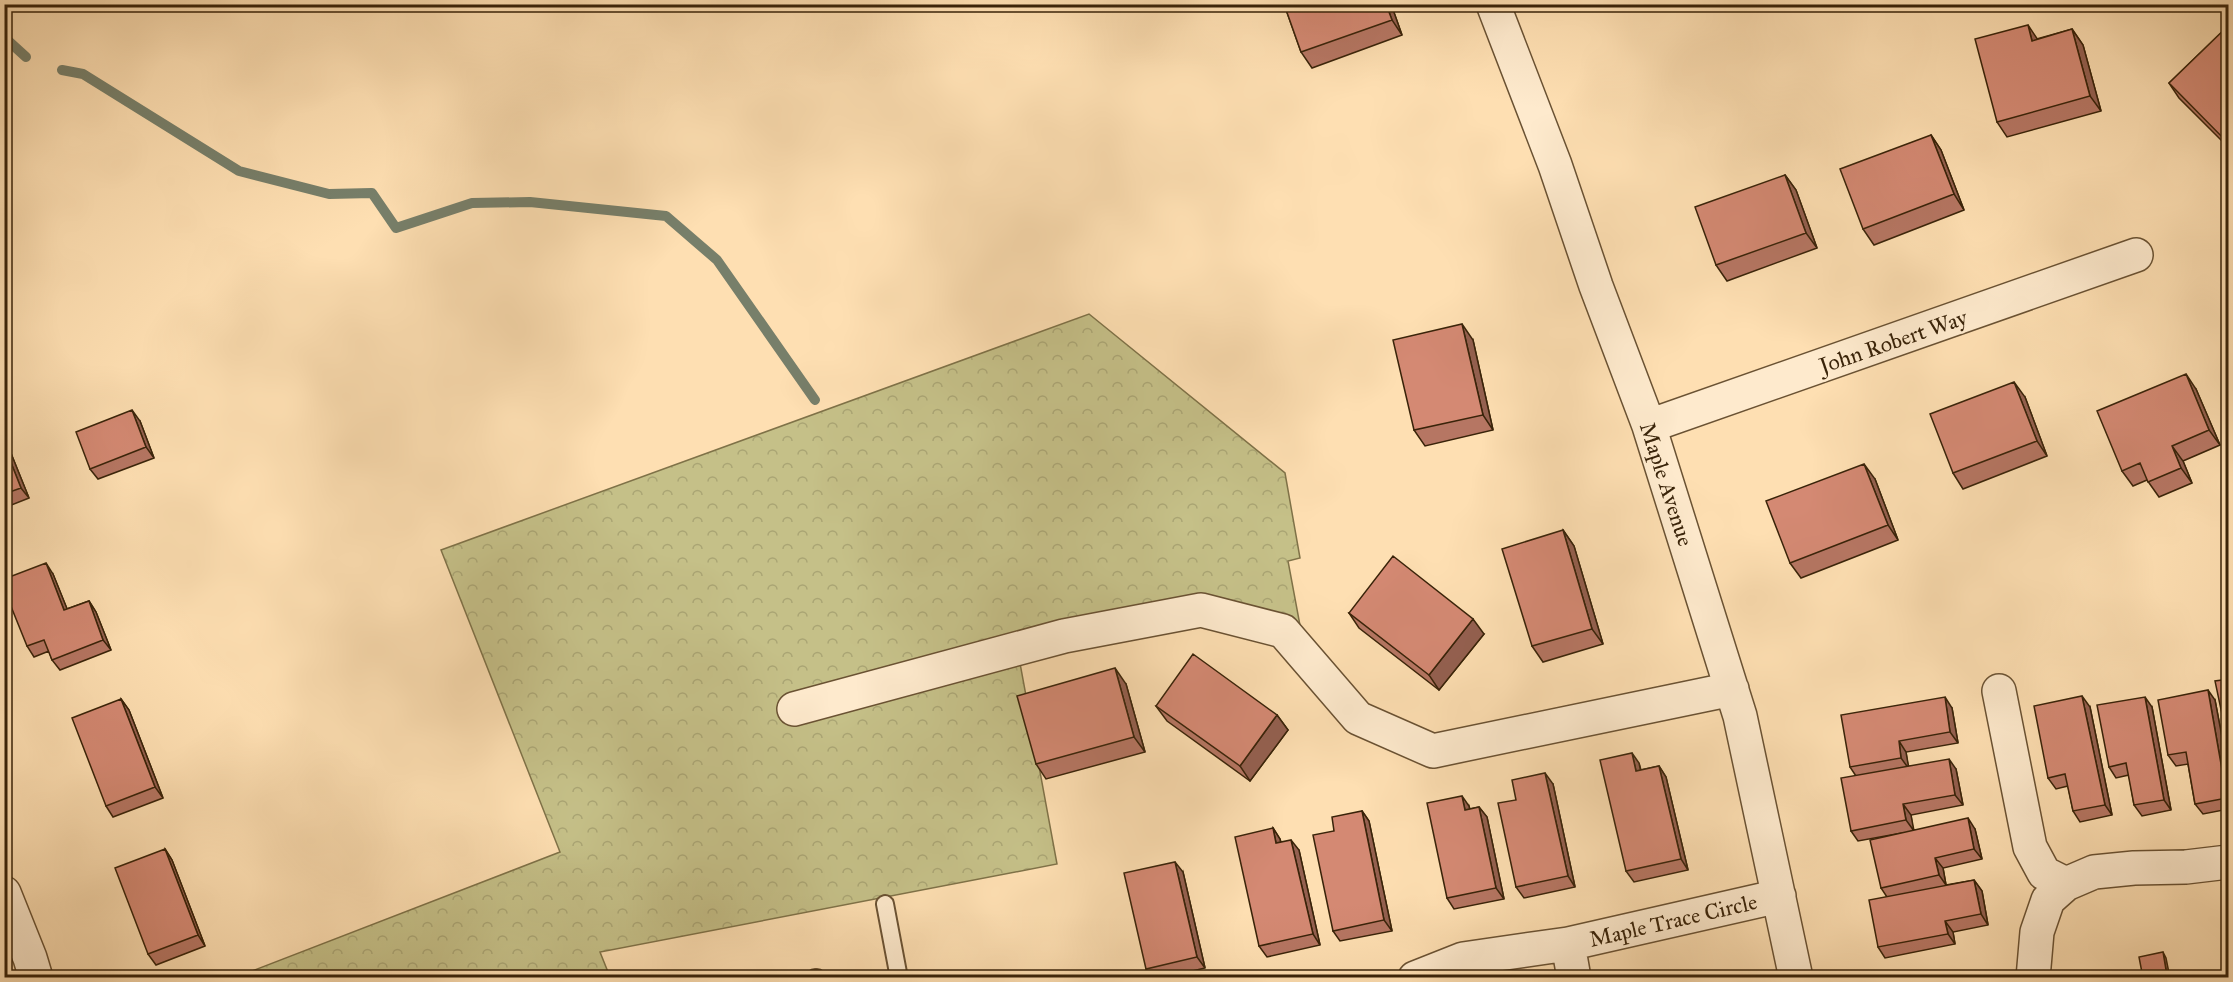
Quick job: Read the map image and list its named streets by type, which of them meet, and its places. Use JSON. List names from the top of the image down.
{
  "streets": {
    "street": ["John Robert Way", "Maple Avenue", "Maple Trace Circle"]
  },
  "crossings": [
    ["John Robert Way", "Maple Avenue"],
    ["Maple Avenue", "Maple Trace Circle"]
  ]
}
